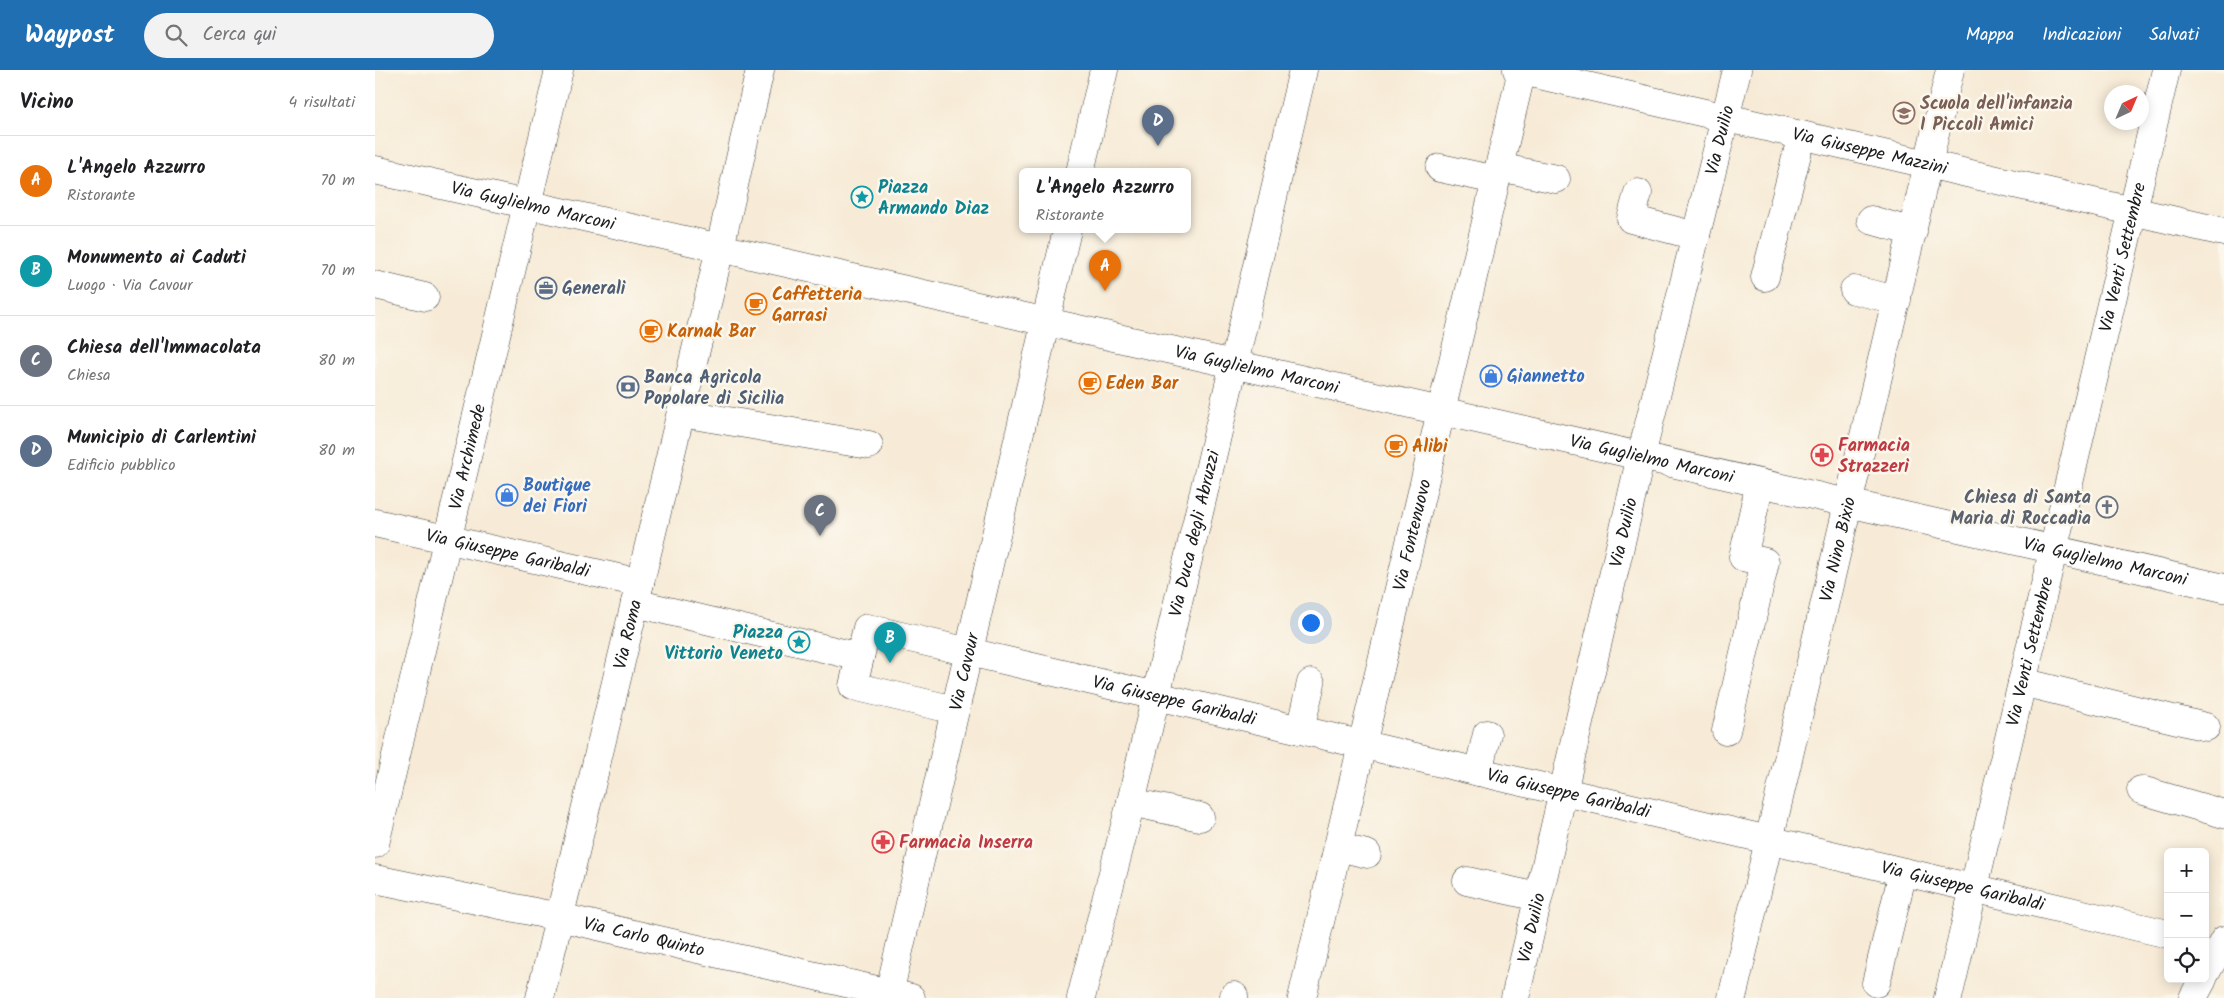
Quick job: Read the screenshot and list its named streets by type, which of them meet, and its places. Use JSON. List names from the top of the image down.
{
  "streets": {
    "street": [
      "Via Duilio",
      "Via Giuseppe Mazzini",
      "Via Guglielmo Marconi",
      "Via Venti Settembre",
      "Via Archimede",
      "Via Duca degli Abruzzi",
      "Via Fontenuovo",
      "Via Nino Bixio",
      "Via Giuseppe Garibaldi",
      "Via Roma",
      "Via Cavour",
      "Via Carlo Quinto"
    ]
  },
  "crossings": [
    ["Via Duilio", "Via Giuseppe Mazzini"],
    ["Via Duilio", "Via Guglielmo Marconi"],
    ["Via Duilio", "Via Giuseppe Garibaldi"],
    ["Via Giuseppe Mazzini", "Via Venti Settembre"],
    ["Via Giuseppe Mazzini", "Via Fontenuovo"],
    ["Via Giuseppe Mazzini", "Via Nino Bixio"],
    ["Via Guglielmo Marconi", "Via Venti Settembre"],
    ["Via Guglielmo Marconi", "Via Archimede"],
    ["Via Guglielmo Marconi", "Via Duca degli Abruzzi"],
    ["Via Guglielmo Marconi", "Via Fontenuovo"],
    ["Via Guglielmo Marconi", "Via Nino Bixio"],
    ["Via Guglielmo Marconi", "Via Roma"],
    ["Via Guglielmo Marconi", "Via Cavour"],
    ["Via Venti Settembre", "Via Giuseppe Garibaldi"],
    ["Via Archimede", "Via Giuseppe Garibaldi"],
    ["Via Duca degli Abruzzi", "Via Giuseppe Garibaldi"],
    ["Via Fontenuovo", "Via Giuseppe Garibaldi"],
    ["Via Nino Bixio", "Via Giuseppe Garibaldi"],
    ["Via Giuseppe Garibaldi", "Via Roma"],
    ["Via Giuseppe Garibaldi", "Via Cavour"],
    ["Via Roma", "Via Carlo Quinto"],
    ["Via Cavour", "Via Carlo Quinto"]
  ],
  "places": {
    "school or university": ["Scuola dell'infanzia I Piccoli Amici"],
    "place": ["Piazza Armando Diaz", "Piazza Vittorio Veneto"],
    "office": ["Generali"],
    "cafe": [
      "Caffetteria Garrasi",
      "Karnak Bar",
      "Eden Bar",
      "Alibi"
    ],
    "shop": ["Giannetto", "Boutique dei Fiori"],
    "bank": ["Banca Agricola Popolare di Sicilia"],
    "pharmacy": ["Farmacia Strazzeri", "Farmacia Inserra"],
    "church": ["Chiesa di Santa Maria di Roccadia"]
  },
  "north": "top right",
  "page": {
    "header": "Waypost",
    "search": "Cerca qui",
    "nav": ["Mappa", "Indicazioni", "Salvati"],
    "heading": ["Vicino", "4 risultati"],
    "pins": [
      "D",
      "A",
      "C",
      "B"
    ],
    "list": [
      {
        "mark": "A",
        "name": "L'Angelo Azzurro",
        "note": "Ristorante",
        "value": "70 m"
      },
      {
        "mark": "B",
        "name": "Monumento ai Caduti",
        "note": "Luogo · Via Cavour",
        "value": "70 m"
      },
      {
        "mark": "C",
        "name": "Chiesa dell'Immacolata",
        "note": "Chiesa",
        "value": "80 m"
      },
      {
        "mark": "D",
        "name": "Municipio di Carlentini",
        "note": "Edificio pubblico",
        "value": "80 m"
      }
    ],
    "popup": ["L'Angelo Azzurro", "Ristorante"],
    "map_buttons": ["+", "−"]
  }
}
